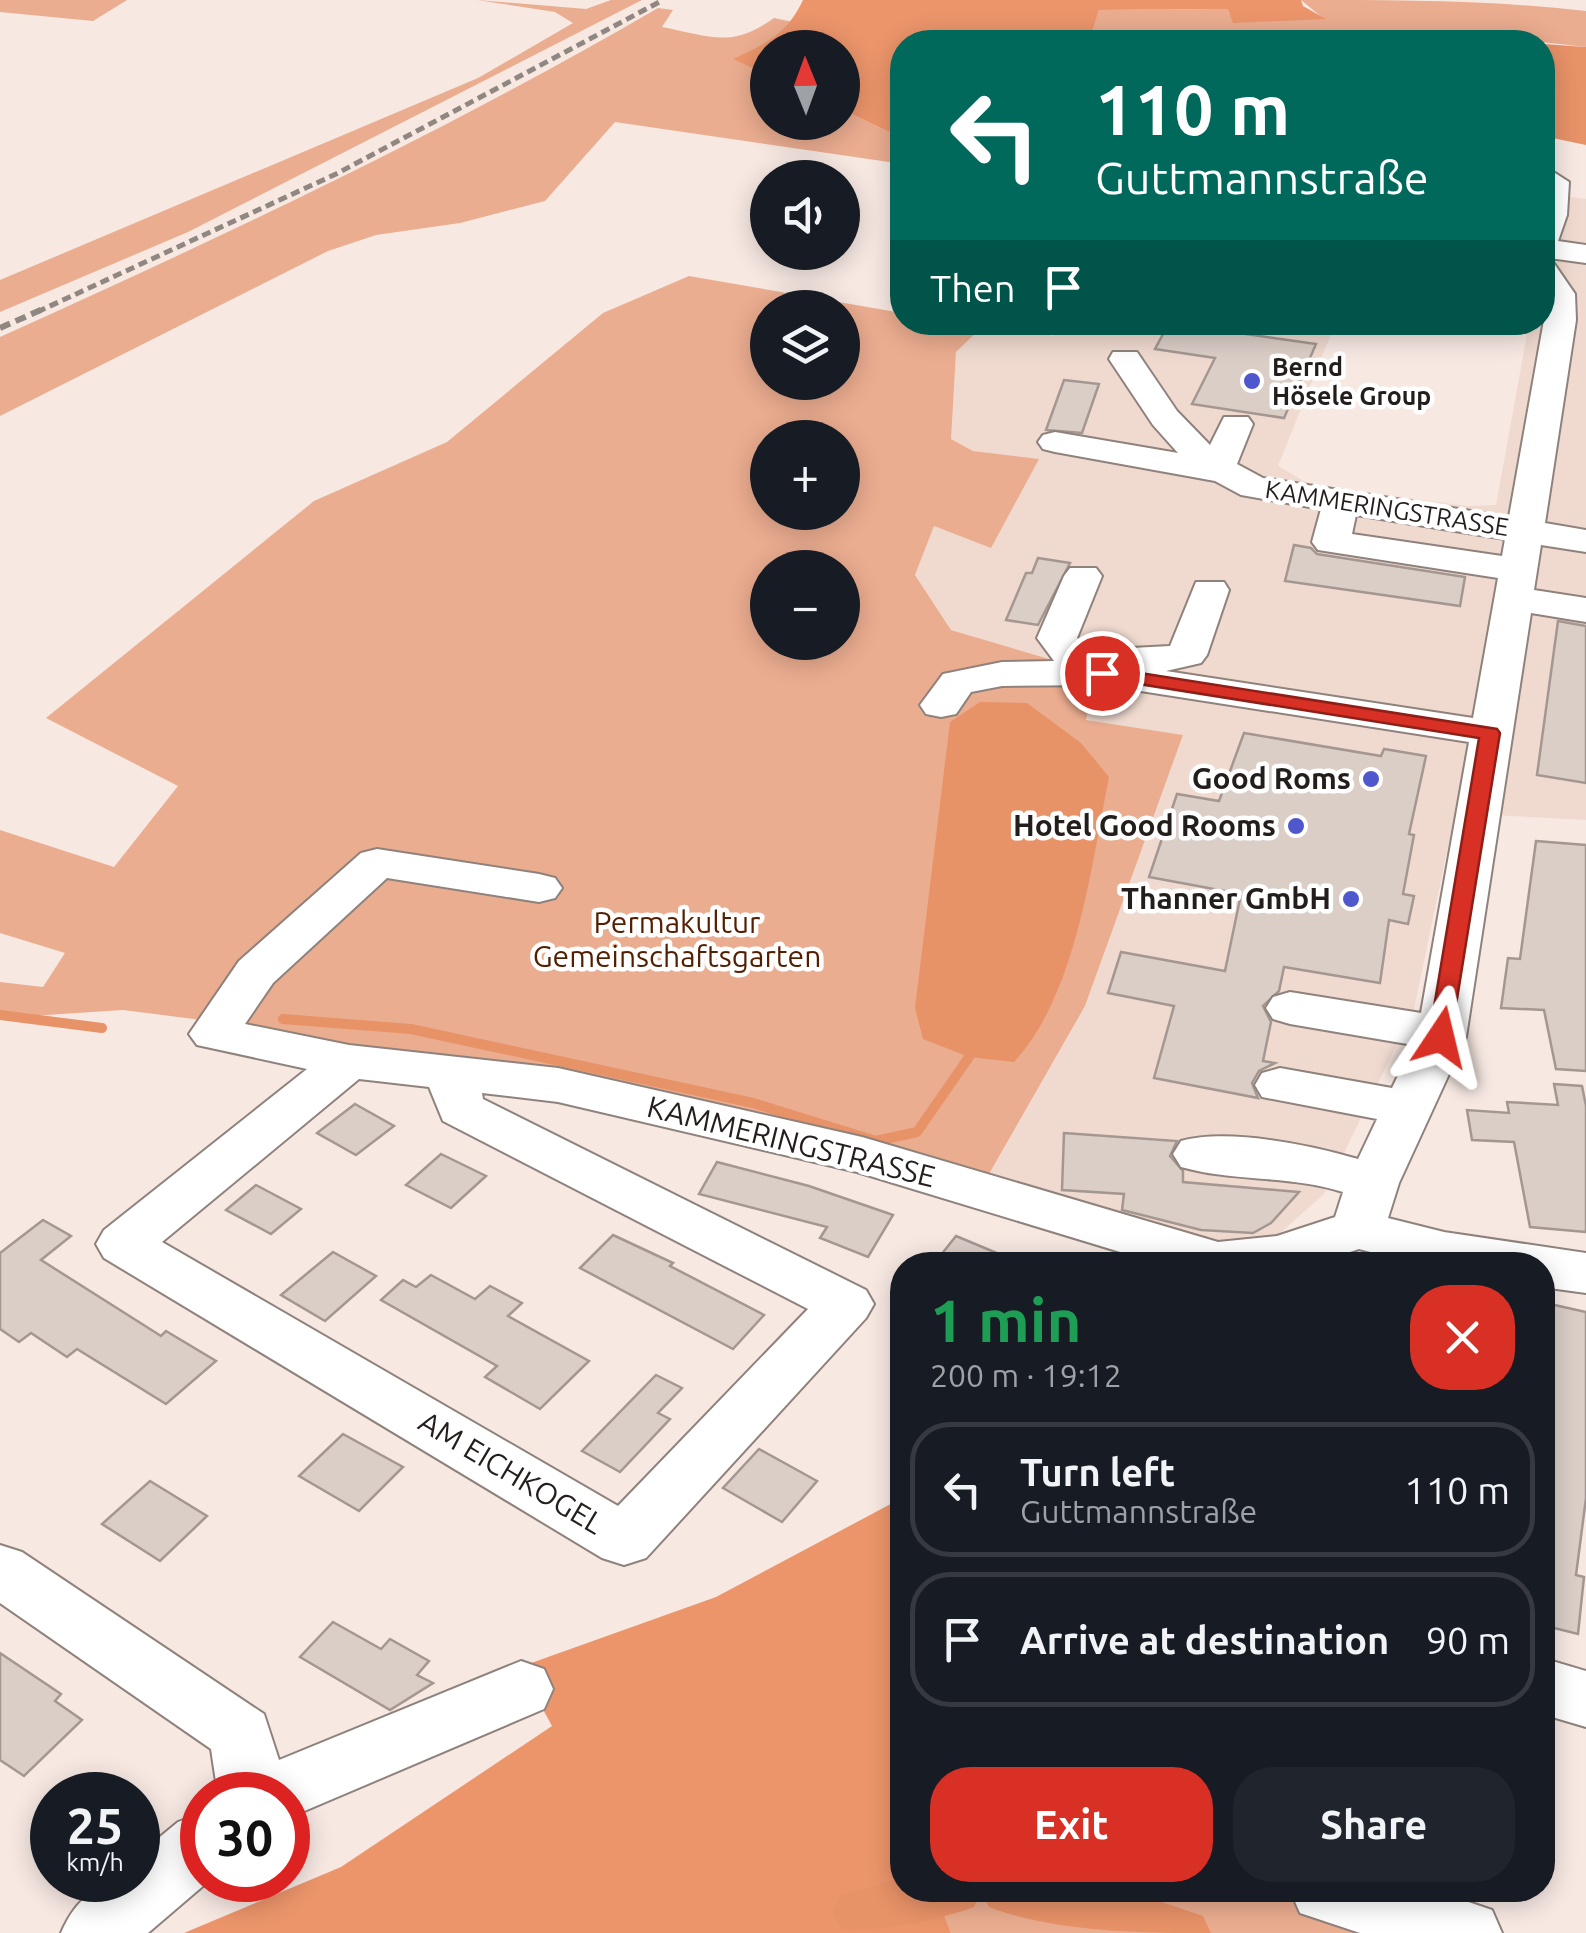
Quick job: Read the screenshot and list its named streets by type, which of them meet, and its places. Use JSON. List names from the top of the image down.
{
  "streets": {
    "street": ["KAMMERINGSTRASSE", "AM EICHKOGEL"]
  },
  "crossings": [
    ["KAMMERINGSTRASSE", "AM EICHKOGEL"]
  ],
  "parks": ["Permakultur Gemeinschaftsgarten"],
  "places": [
    "Bernd Hösele Group",
    "Good Roms",
    "Hotel Good Rooms",
    "Thanner GmbH"
  ],
  "north": "top",
  "page": {
    "map_buttons": ["+", "−"],
    "turn": ["110 m", "Guttmannstraße"],
    "then": "Then",
    "heading": ["1 min", "200 m · 19:12"],
    "list": [
      {
        "name": "Turn left",
        "note": "Guttmannstraße",
        "value": "110 m"
      },
      {
        "name": "Arrive at destination",
        "value": "90 m"
      }
    ],
    "buttons": ["Exit", "Share"],
    "speed": "25 km/h",
    "limit": "30"
  }
}
